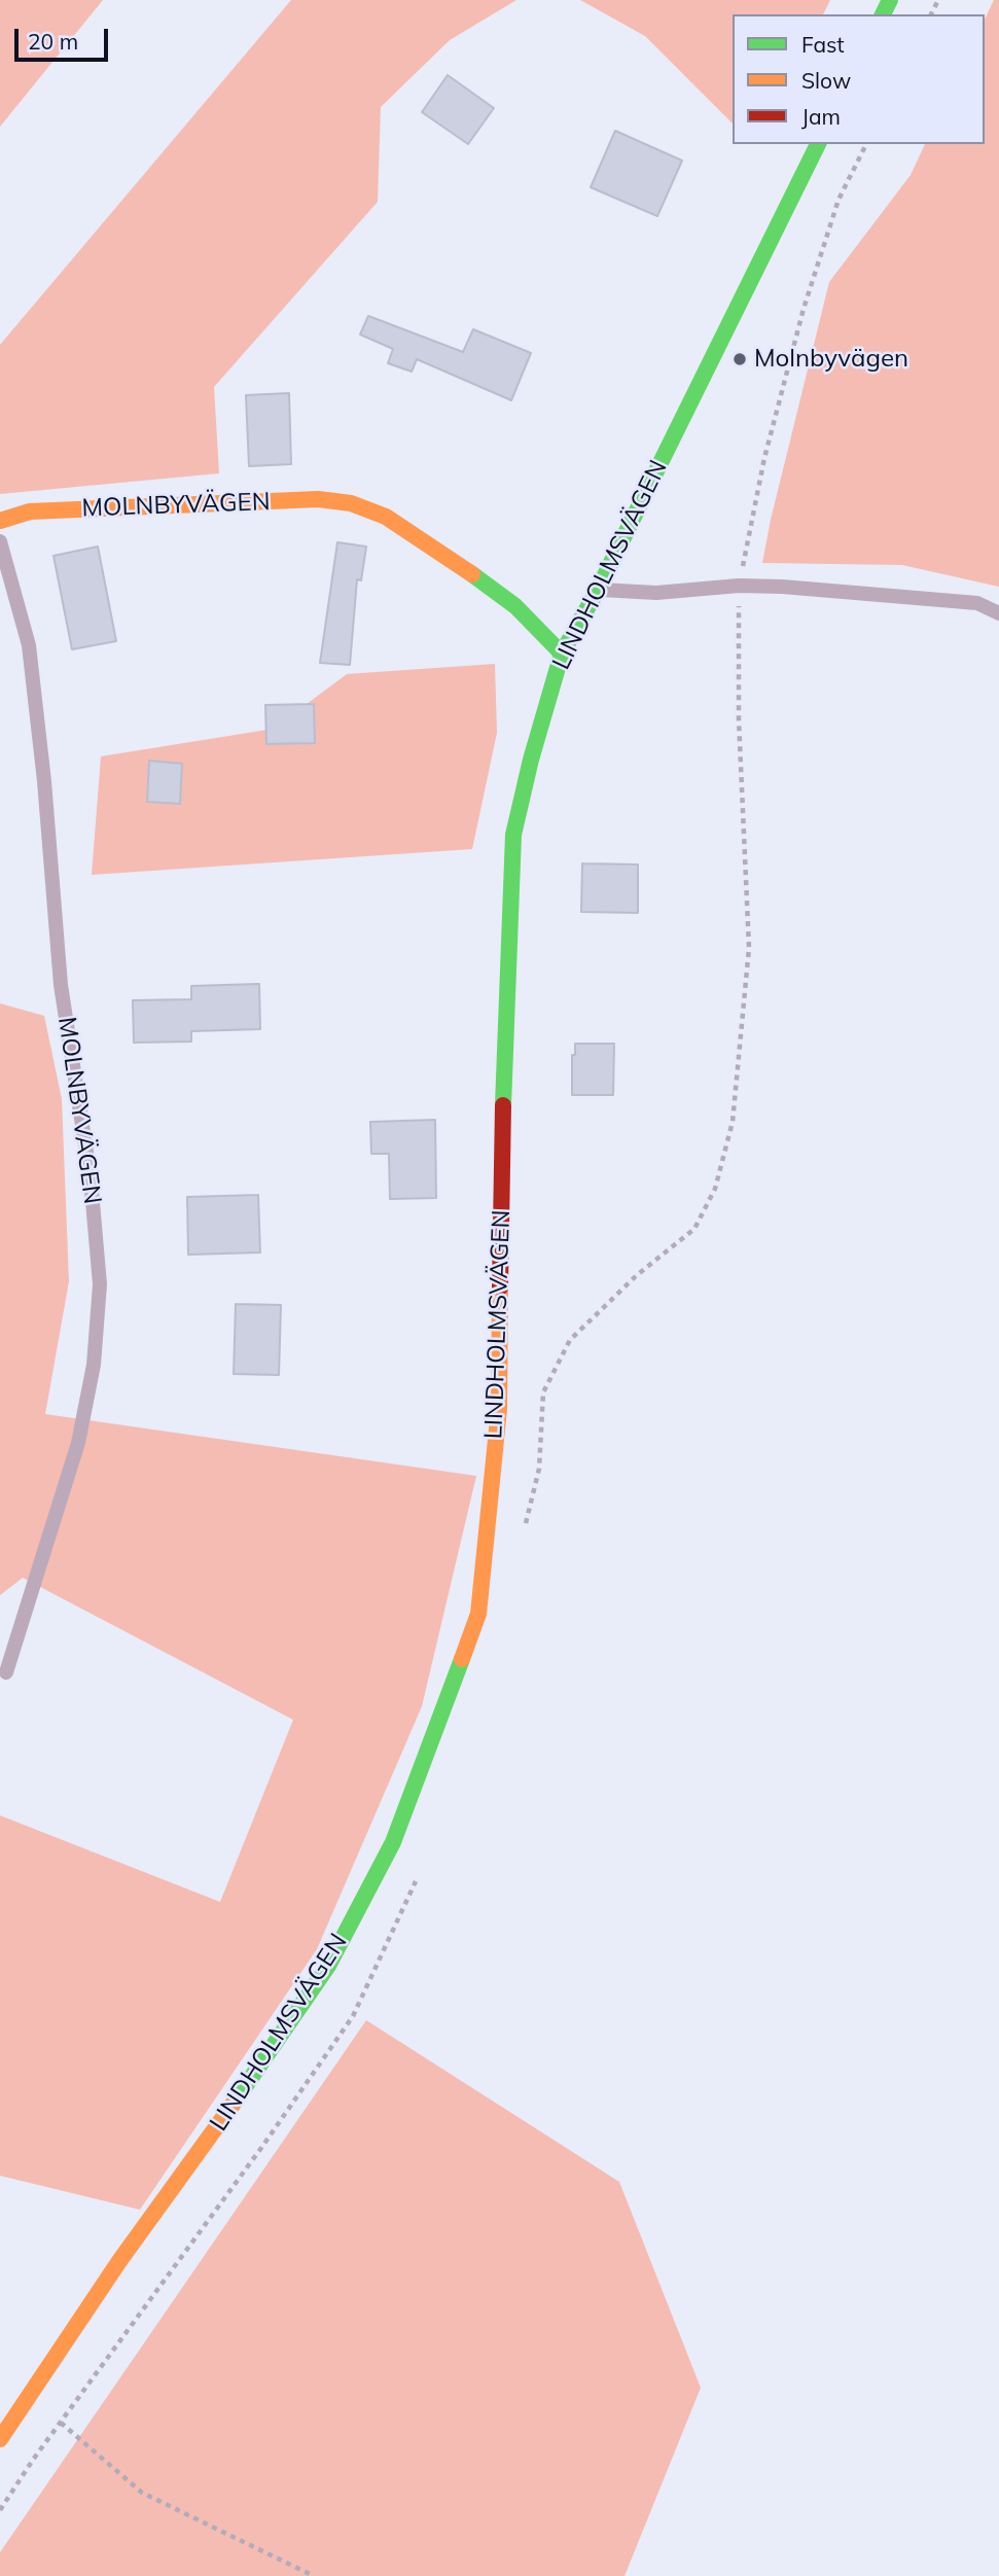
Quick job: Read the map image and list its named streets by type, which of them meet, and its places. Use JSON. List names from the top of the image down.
{
  "streets": {
    "main road": ["MOLNBYVÄGEN", "LINDHOLMSVÄGEN"]
  },
  "crossings": [
    ["MOLNBYVÄGEN", "LINDHOLMSVÄGEN"]
  ],
  "places": ["Molnbyvägen"],
  "legend": ["Fast", "Slow", "Jam"],
  "scale_bar": "20 m"
}
